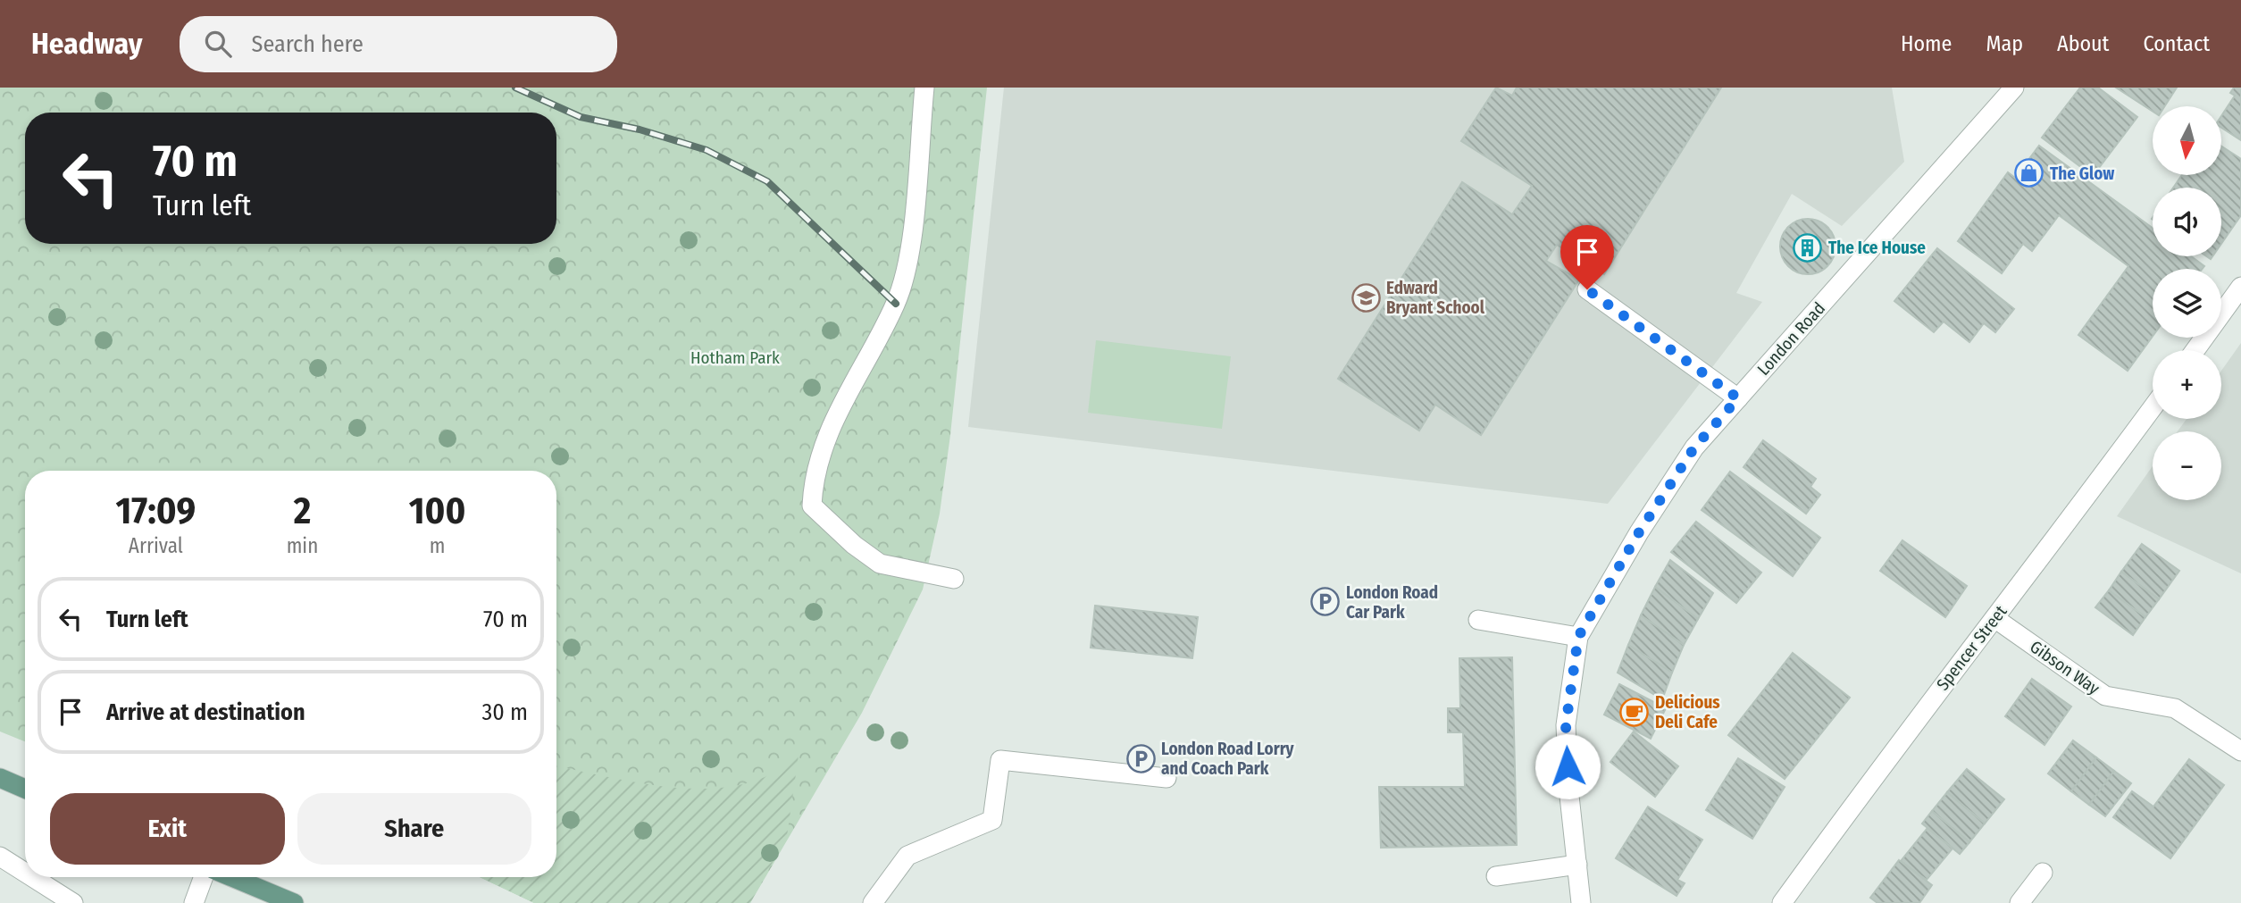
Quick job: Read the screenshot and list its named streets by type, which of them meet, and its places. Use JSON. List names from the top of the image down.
{
  "streets": {
    "street": ["London Road", "Spencer Street", "Gibson Way"]
  },
  "crossings": [
    ["Spencer Street", "Gibson Way"]
  ],
  "parks": ["Hotham Park"],
  "places": {
    "shop": ["The Glow"],
    "building": ["The Ice House"],
    "school or university": ["Edward Bryant School"],
    "parking": ["London Road Car Park", "London Road Lorry and Coach Park"],
    "cafe": ["Delicious Deli Cafe"]
  },
  "north": "bottom",
  "page": {
    "header": "Headway",
    "search": "Search here",
    "nav": [
      "Home",
      "Map",
      "About",
      "Contact"
    ],
    "map_buttons": ["+", "−"],
    "turn": ["70 m", "Turn left"],
    "eta": [
      "17:09",
      "Arrival",
      "2",
      "min",
      "100",
      "m"
    ],
    "list": [
      {
        "name": "Turn left",
        "value": "70 m"
      },
      {
        "name": "Arrive at destination",
        "value": "30 m"
      }
    ],
    "buttons": ["Exit", "Share"]
  }
}
